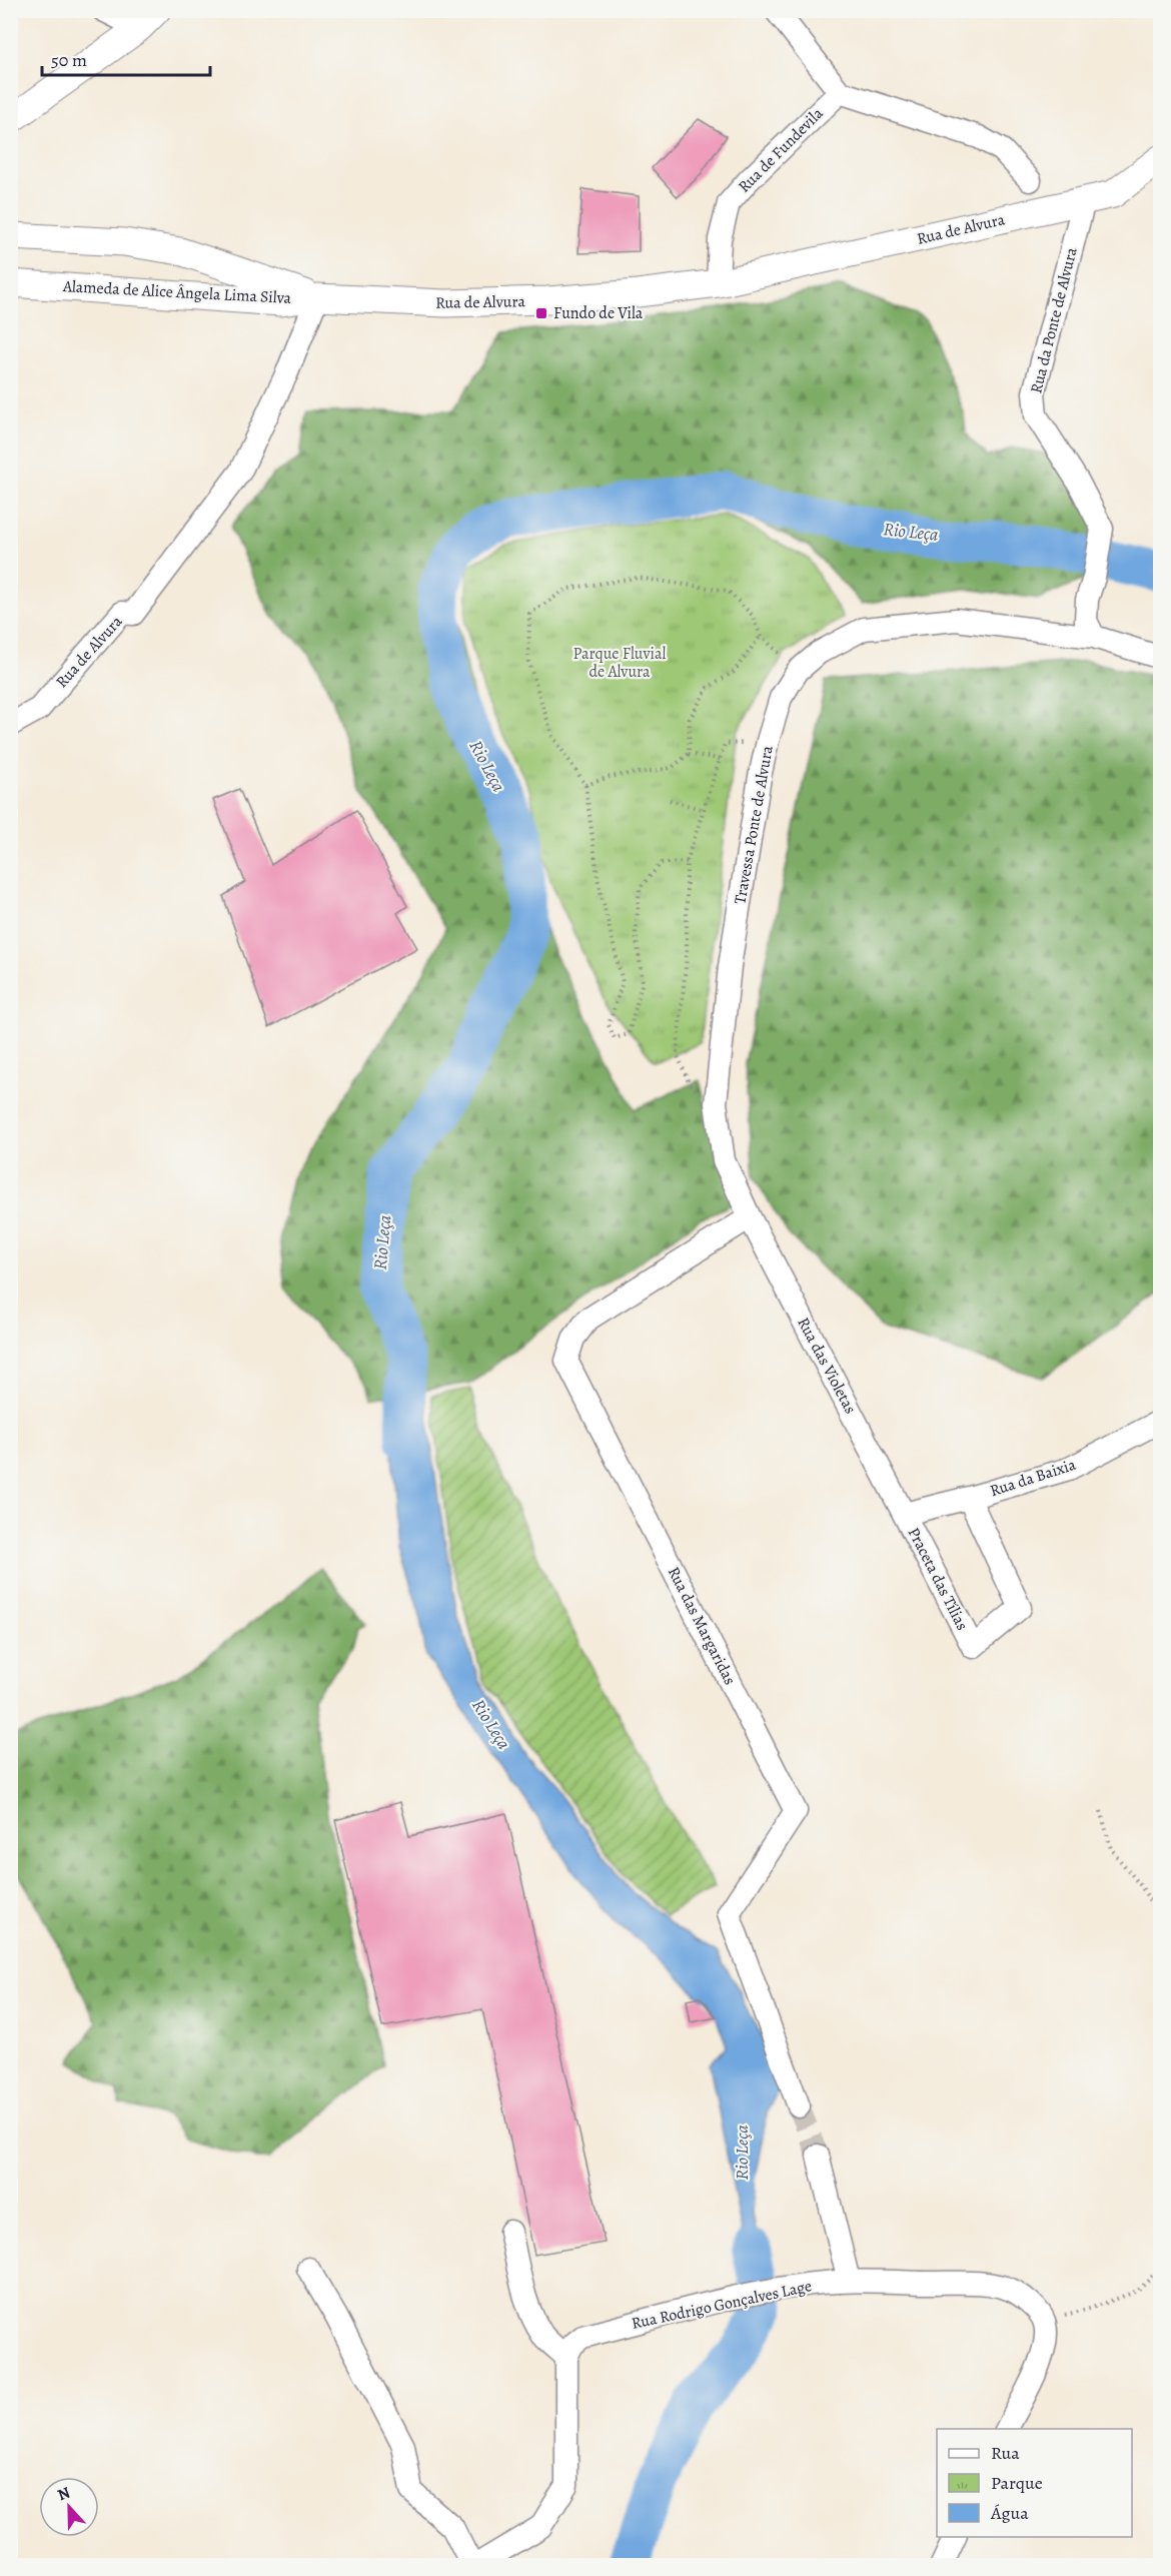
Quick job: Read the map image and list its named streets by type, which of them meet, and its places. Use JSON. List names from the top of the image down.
{
  "streets": {
    "street": [
      "Rua de Fundevila",
      "Rua de Alvura",
      "Alameda de Alice Ângela Lima Silva",
      "Rua da Ponte de Alvura",
      "Travessa Ponte de Alvura",
      "Rua das Violetas",
      "Rua da Baixia",
      "Praceta das Tílias",
      "Rua das Margaridas",
      "Rua Rodrigo Gonçalves Lage"
    ]
  },
  "crossings": [
    ["Rua de Fundevila", "Rua de Alvura"],
    ["Rua de Alvura", "Alameda de Alice Ângela Lima Silva"],
    ["Rua de Alvura", "Rua da Ponte de Alvura"],
    ["Rua da Ponte de Alvura", "Travessa Ponte de Alvura"],
    ["Travessa Ponte de Alvura", "Rua das Violetas"],
    ["Travessa Ponte de Alvura", "Rua das Margaridas"],
    ["Rua das Violetas", "Praceta das Tílias"],
    ["Rua das Violetas", "Rua das Margaridas"],
    ["Rua da Baixia", "Praceta das Tílias"]
  ],
  "water": ["Rio Leça"],
  "parks": ["Parque Fluvial de Alvura"],
  "places": {
    "transit": ["Fundo de Vila"]
  },
  "legend": ["Rua", "Parque", "Água"],
  "scale_bar": "50 m",
  "north": "top"
}
